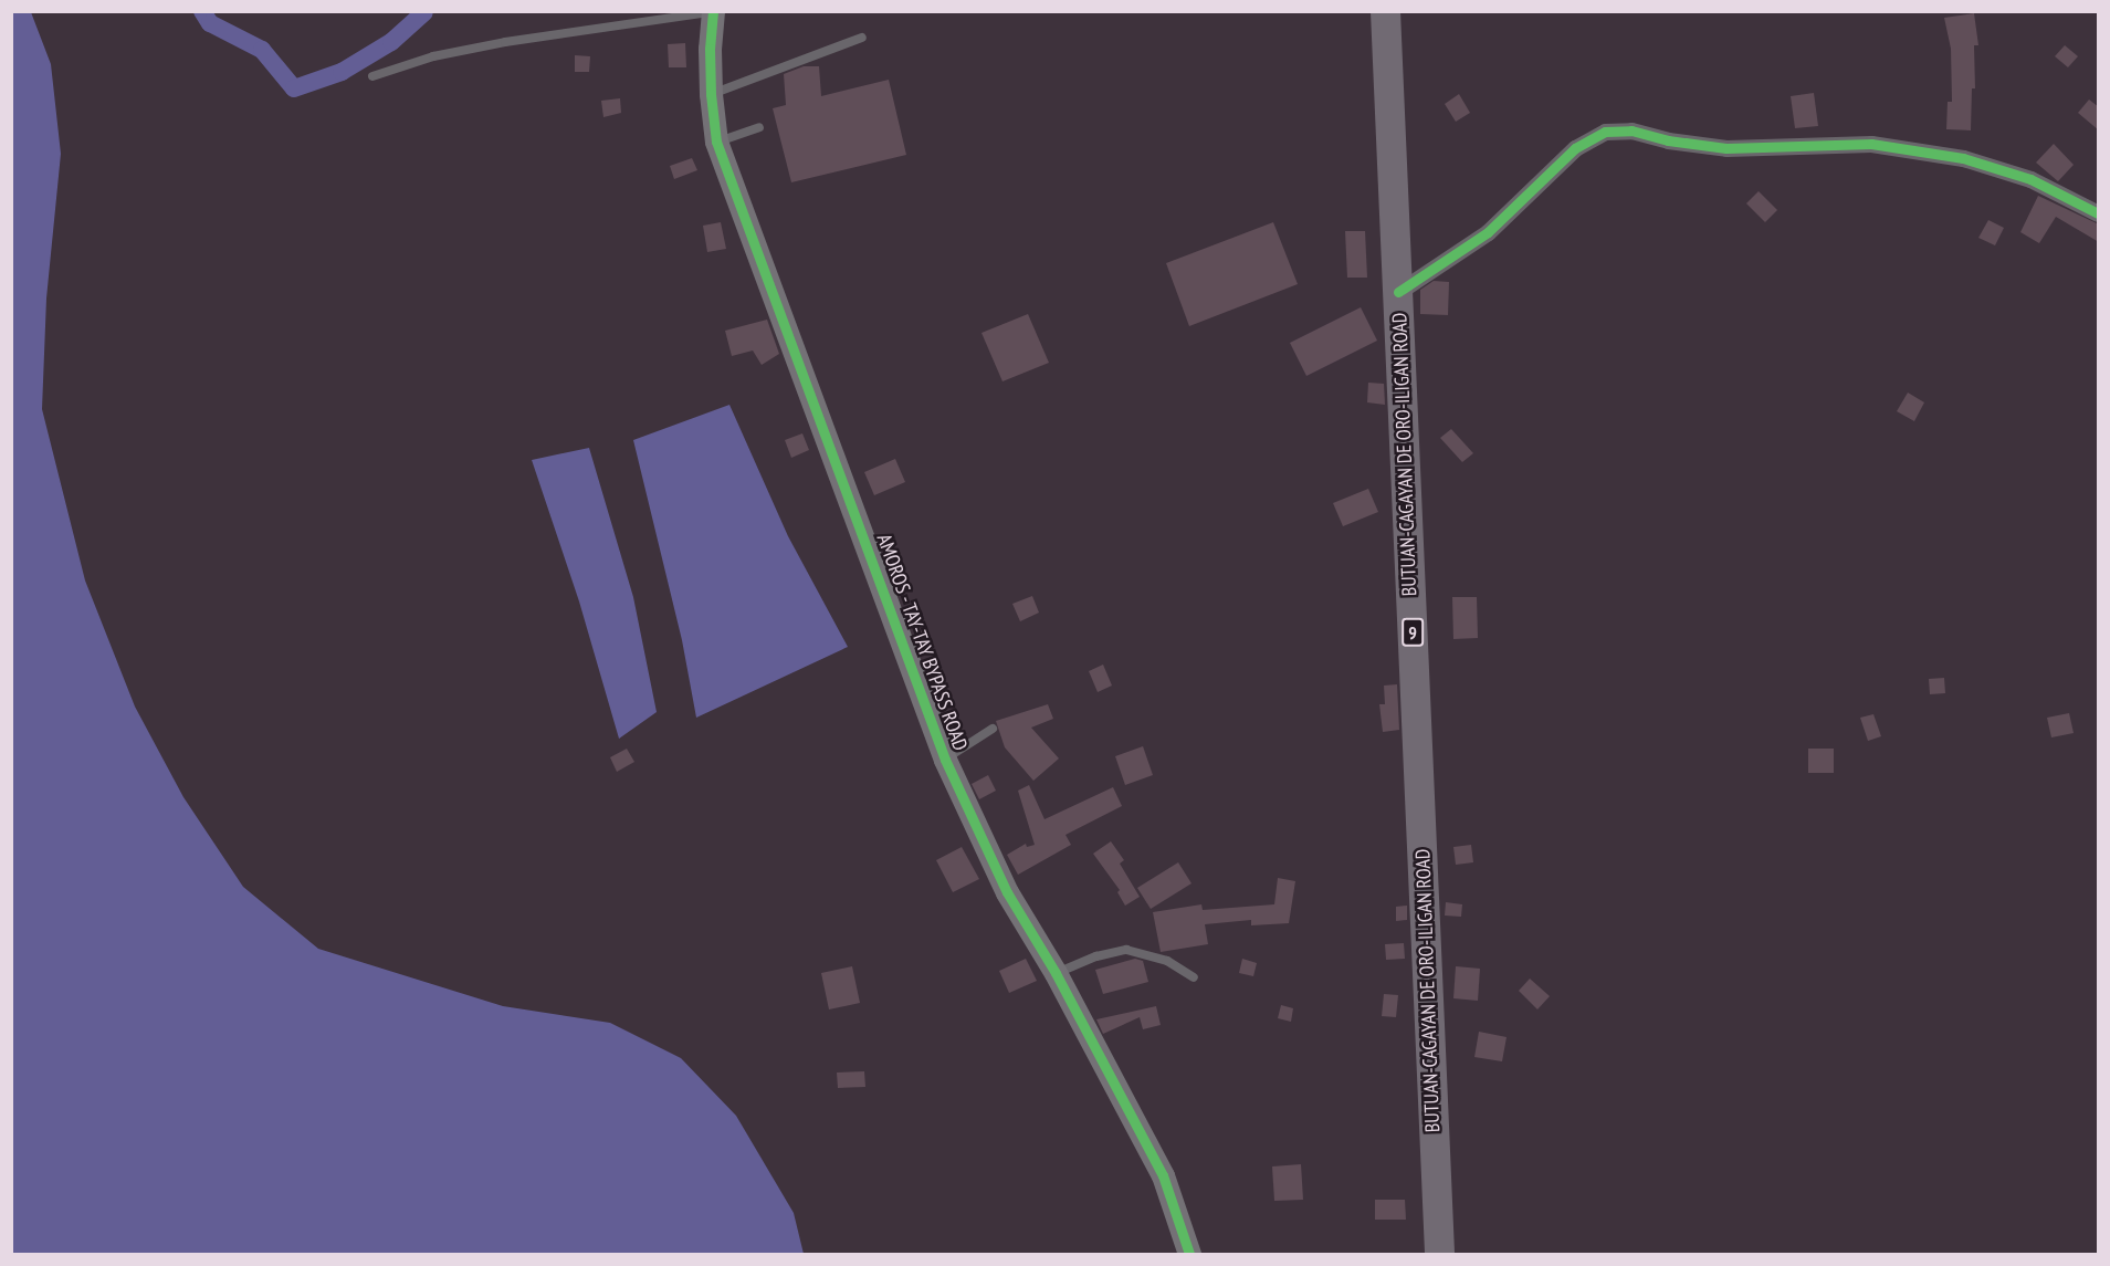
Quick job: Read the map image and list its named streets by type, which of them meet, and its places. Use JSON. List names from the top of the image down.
{
  "streets": {
    "highway": ["BUTUAN-CAGAYAN DE ORO-ILIGAN ROAD", "9"],
    "street": ["AMOROS - TAY-TAY BYPASS ROAD"]
  }
}
